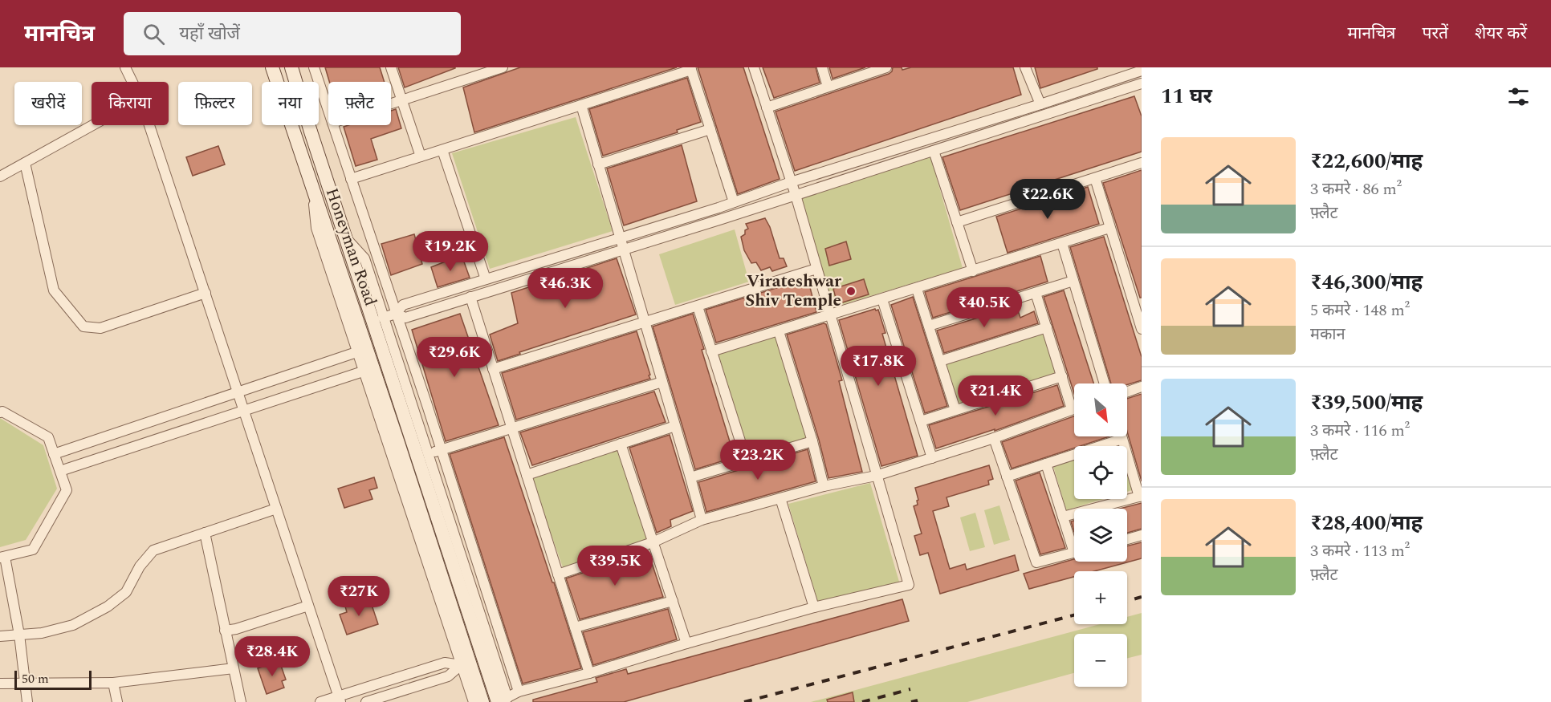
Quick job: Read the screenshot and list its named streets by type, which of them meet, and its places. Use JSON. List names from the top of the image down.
{
  "streets": {
    "street": ["Honeyman Road"]
  },
  "places": ["Virateshwar Shiv Temple"],
  "scale_bar": "50 m",
  "north": "bottom right",
  "page": {
    "header": "मानचित्र",
    "search": "यहाँ खोजें",
    "nav": ["मानचित्र", "परतें", "शेयर करें"],
    "heading": "11 घर",
    "chip": [
      "खरीदें",
      "किराया",
      "फ़िल्टर",
      "नया",
      "फ़्लैट"
    ],
    "list": [
      {
        "name": "₹22,600/माह",
        "note": "3 कमरे · 86 m² · फ़्लैट"
      },
      {
        "name": "₹46,300/माह",
        "note": "5 कमरे · 148 m² · मकान"
      },
      {
        "name": "₹39,500/माह",
        "note": "3 कमरे · 116 m² · फ़्लैट"
      },
      {
        "name": "₹28,400/माह",
        "note": "3 कमरे · 113 m² · फ़्लैट"
      }
    ],
    "price": [
      "₹22.6K",
      "₹19.2K",
      "₹46.3K",
      "₹40.5K",
      "₹29.6K",
      "₹17.8K",
      "₹21.4K",
      "₹23.2K",
      "₹39.5K",
      "₹27K",
      "₹28.4K"
    ],
    "map_buttons": ["+", "−"],
    "scale": "50 m"
  }
}
